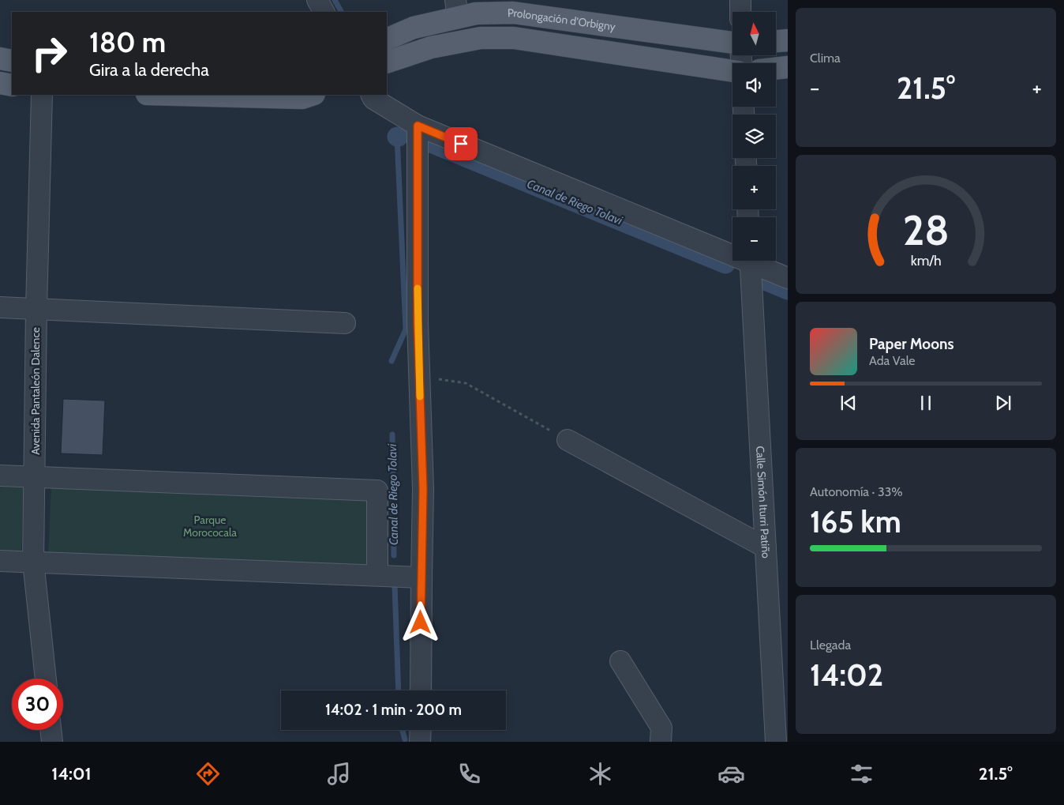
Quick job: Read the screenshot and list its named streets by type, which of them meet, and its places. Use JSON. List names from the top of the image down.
{
  "streets": {
    "main road": ["Prolongación d'Orbigny"],
    "street": ["Avenida Pantaleón Dalence", "Calle Simón Iturri Patiño"]
  },
  "water": ["Canal de Riego Tolavi"],
  "parks": ["Parque Morococala"],
  "north": "top",
  "page": {
    "tile": [
      "Clima",
      ["Autonomía · 33%", "165 km"],
      ["Llegada", "14:02"]
    ],
    "map_buttons": ["+", "−"],
    "turn": ["180 m", "Gira a la derecha"],
    "heat": ["−", "21.5°", "+"],
    "song": ["Paper Moons", "Ada Vale"],
    "limit": "30",
    "trip": "14:02 · 1 min · 200 m",
    "tabs": ["14:01", "21.5°"],
    "gauge": ["28", "km/h"]
  }
}
